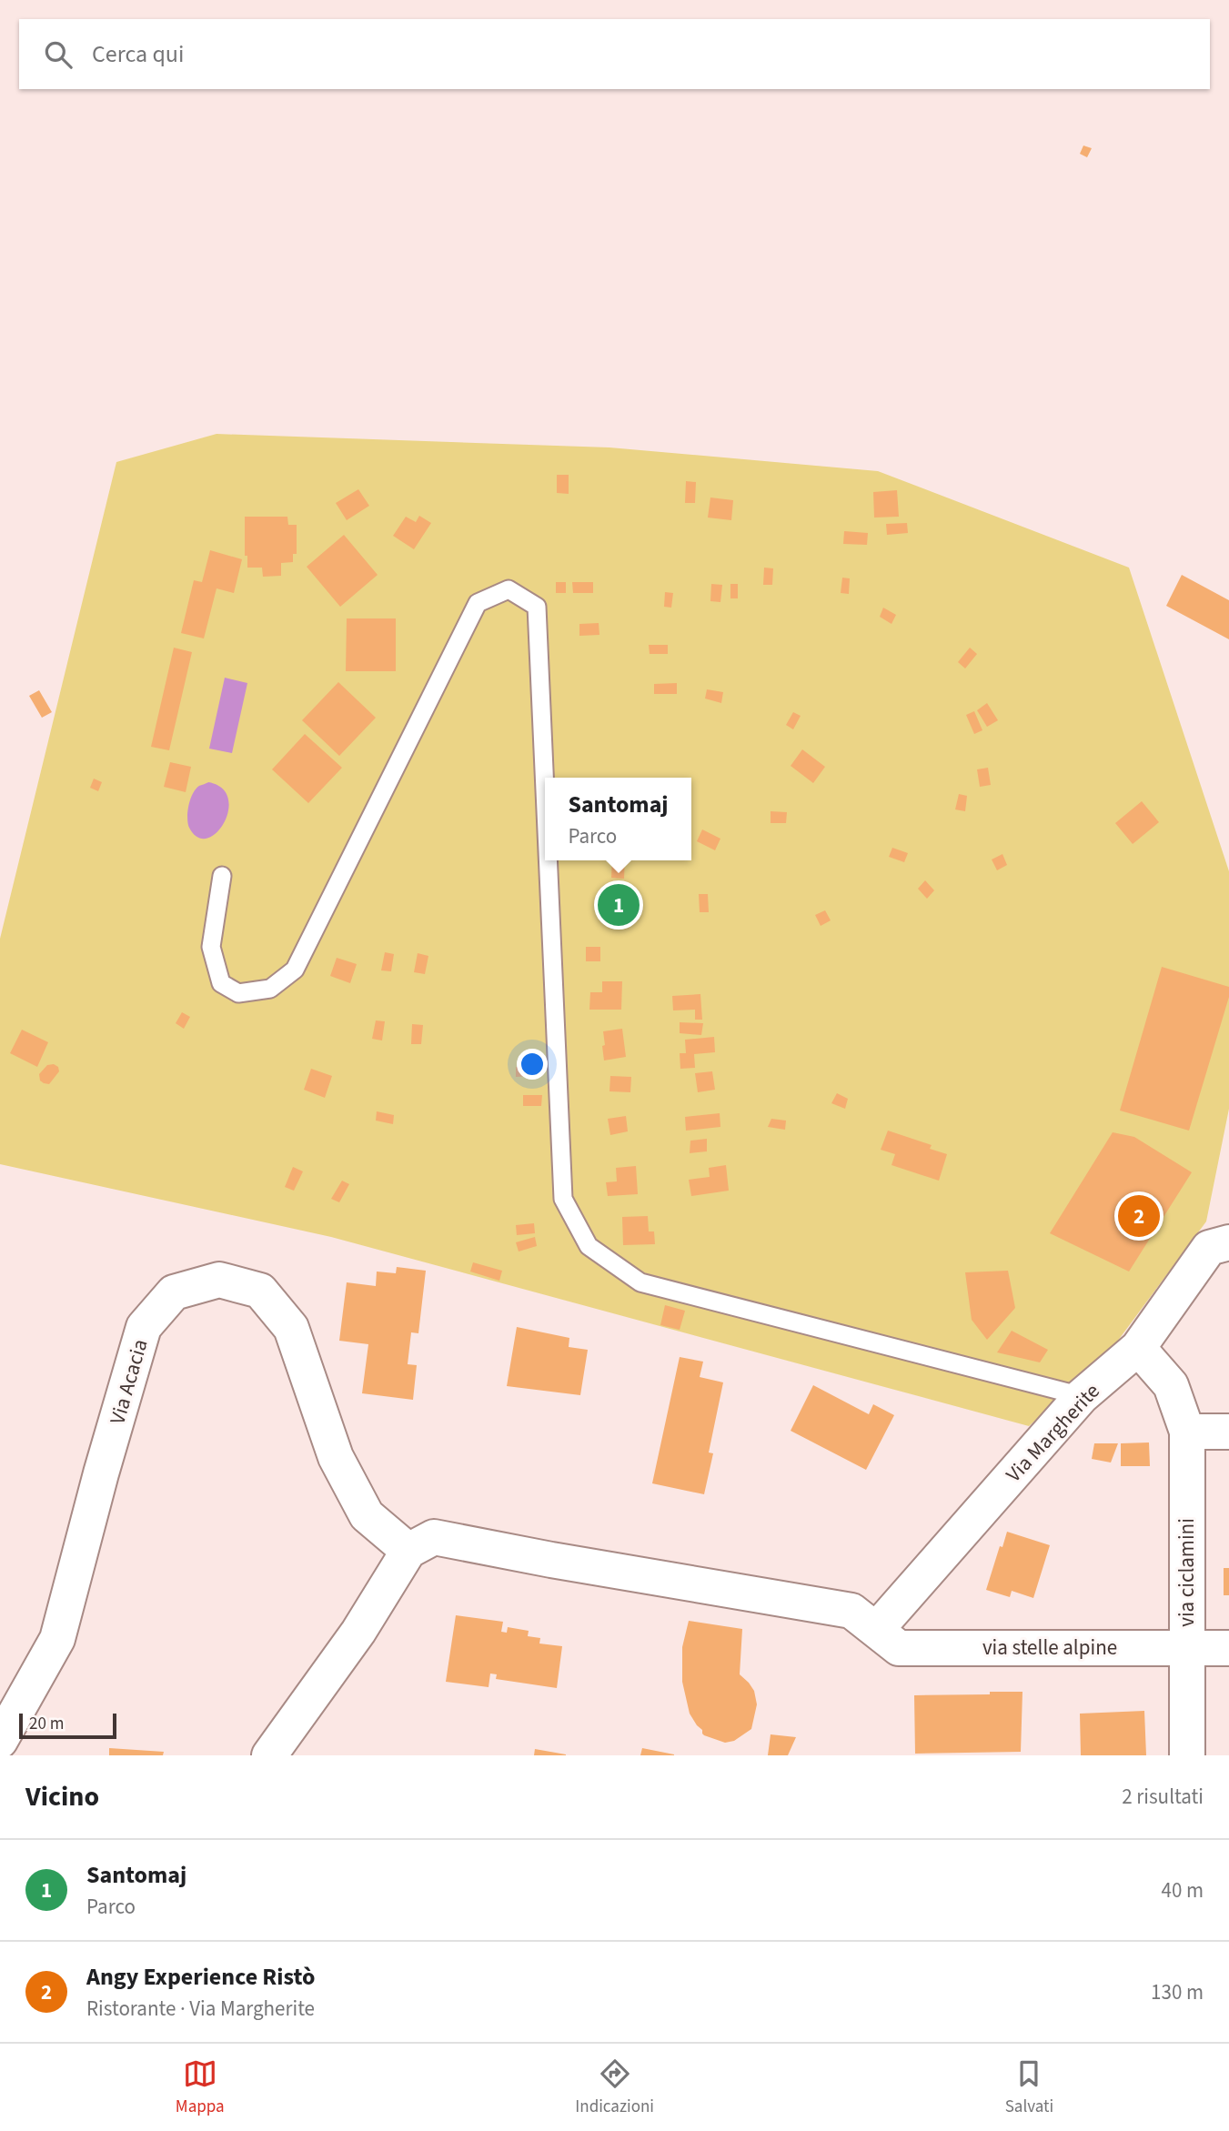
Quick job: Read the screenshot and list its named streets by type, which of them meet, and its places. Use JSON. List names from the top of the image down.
{
  "streets": {
    "street": [
      "Via Acacia",
      "Via Margherite",
      "via ciclamini",
      "via stelle alpine"
    ]
  },
  "crossings": [
    ["Via Acacia", "via stelle alpine"],
    ["Via Margherite", "via stelle alpine"],
    ["via ciclamini", "via stelle alpine"]
  ],
  "scale_bar": "20 m",
  "page": {
    "search": "Cerca qui",
    "popup": ["Santomaj", "Parco"],
    "pins": ["1", "2"],
    "scale": "20 m",
    "heading": ["Vicino", "2 risultati"],
    "list": [
      {
        "mark": "1",
        "name": "Santomaj",
        "note": "Parco",
        "value": "40 m"
      },
      {
        "mark": "2",
        "name": "Angy Experience Ristò",
        "note": "Ristorante · Via Margherite",
        "value": "130 m"
      }
    ],
    "nav": ["Mappa", "Indicazioni", "Salvati"]
  }
}
